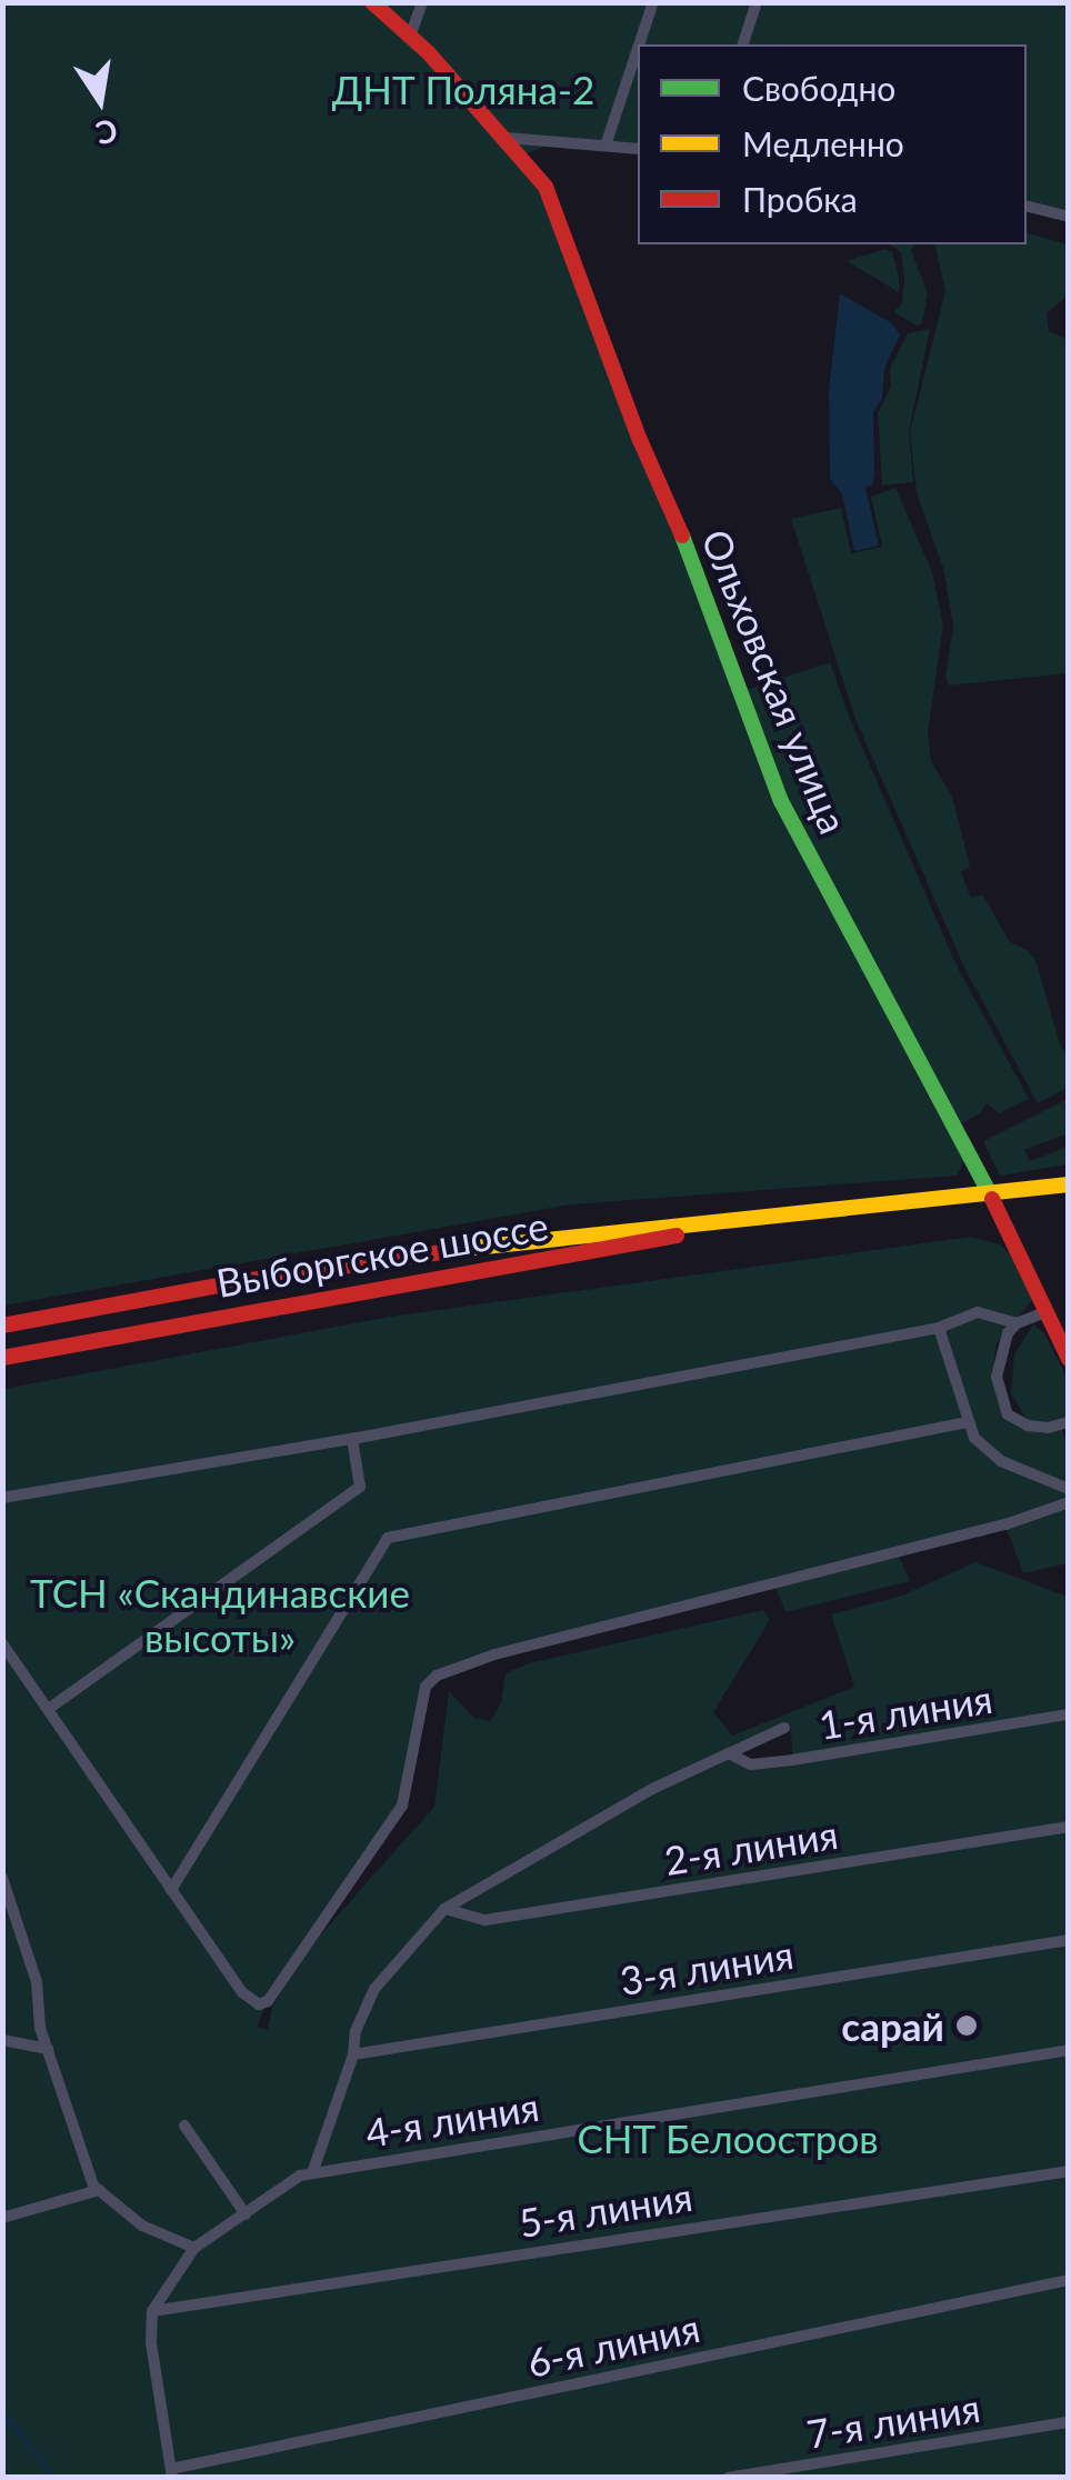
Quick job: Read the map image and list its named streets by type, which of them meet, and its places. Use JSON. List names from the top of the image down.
{
  "streets": {
    "main road": ["Ольховская улица", "Выборгское шоссе"],
    "street": [
      "1-я линия",
      "2-я линия",
      "3-я линия",
      "4-я линия",
      "5-я линия",
      "6-я линия",
      "7-я линия"
    ]
  },
  "crossings": [
    ["Ольховская улица", "Выборгское шоссе"]
  ],
  "parks": ["ДНТ Поляна-2", "ТСН «Скандинавские высоты»", "СНТ Белоостров"],
  "places": ["сарай"],
  "legend": ["Свободно", "Медленно", "Пробка"],
  "north": "bottom"
}
